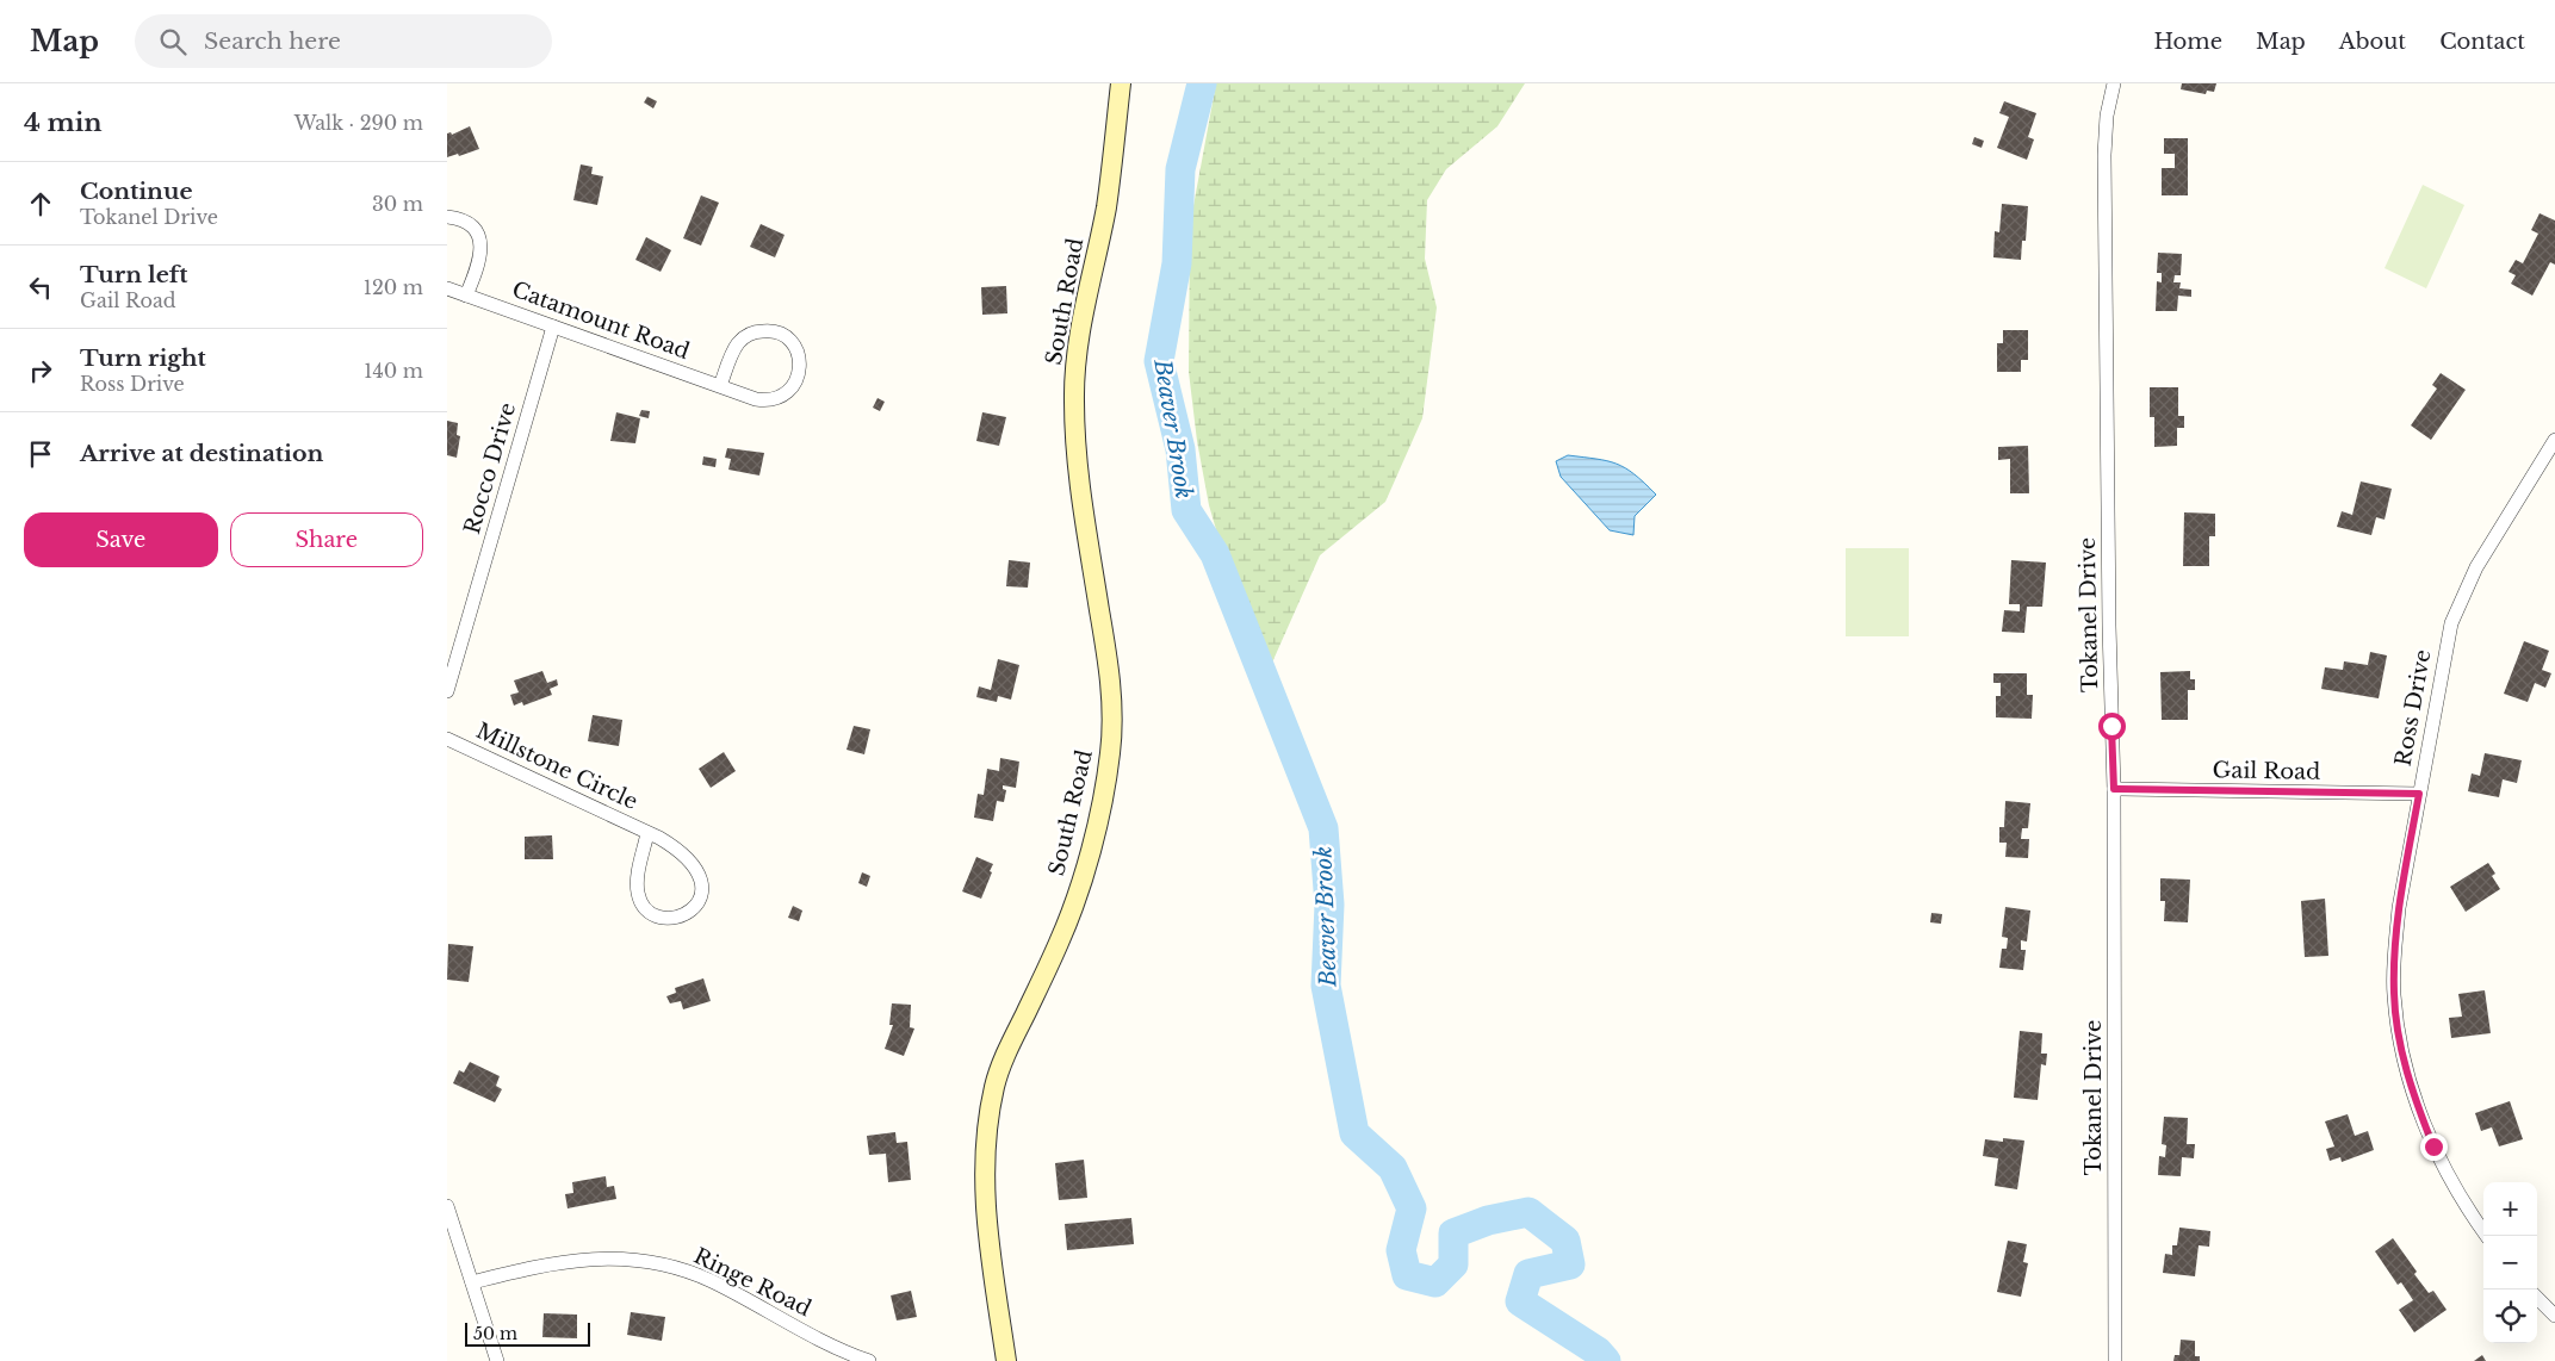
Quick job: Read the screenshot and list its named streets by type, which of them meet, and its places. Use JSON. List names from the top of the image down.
{
  "streets": {
    "street": [
      "South Road",
      "Catamount Road",
      "Rocco Drive",
      "Tokanel Drive",
      "Ross Drive",
      "Millstone Circle",
      "Gail Road",
      "Ringe Road"
    ]
  },
  "crossings": [
    ["Catamount Road", "Rocco Drive"],
    ["Tokanel Drive", "Gail Road"],
    ["Ross Drive", "Gail Road"]
  ],
  "water": ["Beaver Brook"],
  "scale_bar": "50 m",
  "page": {
    "header": "Map",
    "search": "Search here",
    "nav": [
      "Home",
      "Map",
      "About",
      "Contact"
    ],
    "heading": ["4 min", "Walk · 290 m"],
    "list": [
      ["Continue", "Tokanel Drive", "30 m"],
      ["Turn left", "Gail Road", "120 m"],
      ["Turn right", "Ross Drive", "140 m"],
      "Arrive at destination"
    ],
    "buttons": ["Save", "Share"],
    "map_buttons": ["+", "−"],
    "scale": "50 m"
  }
}
